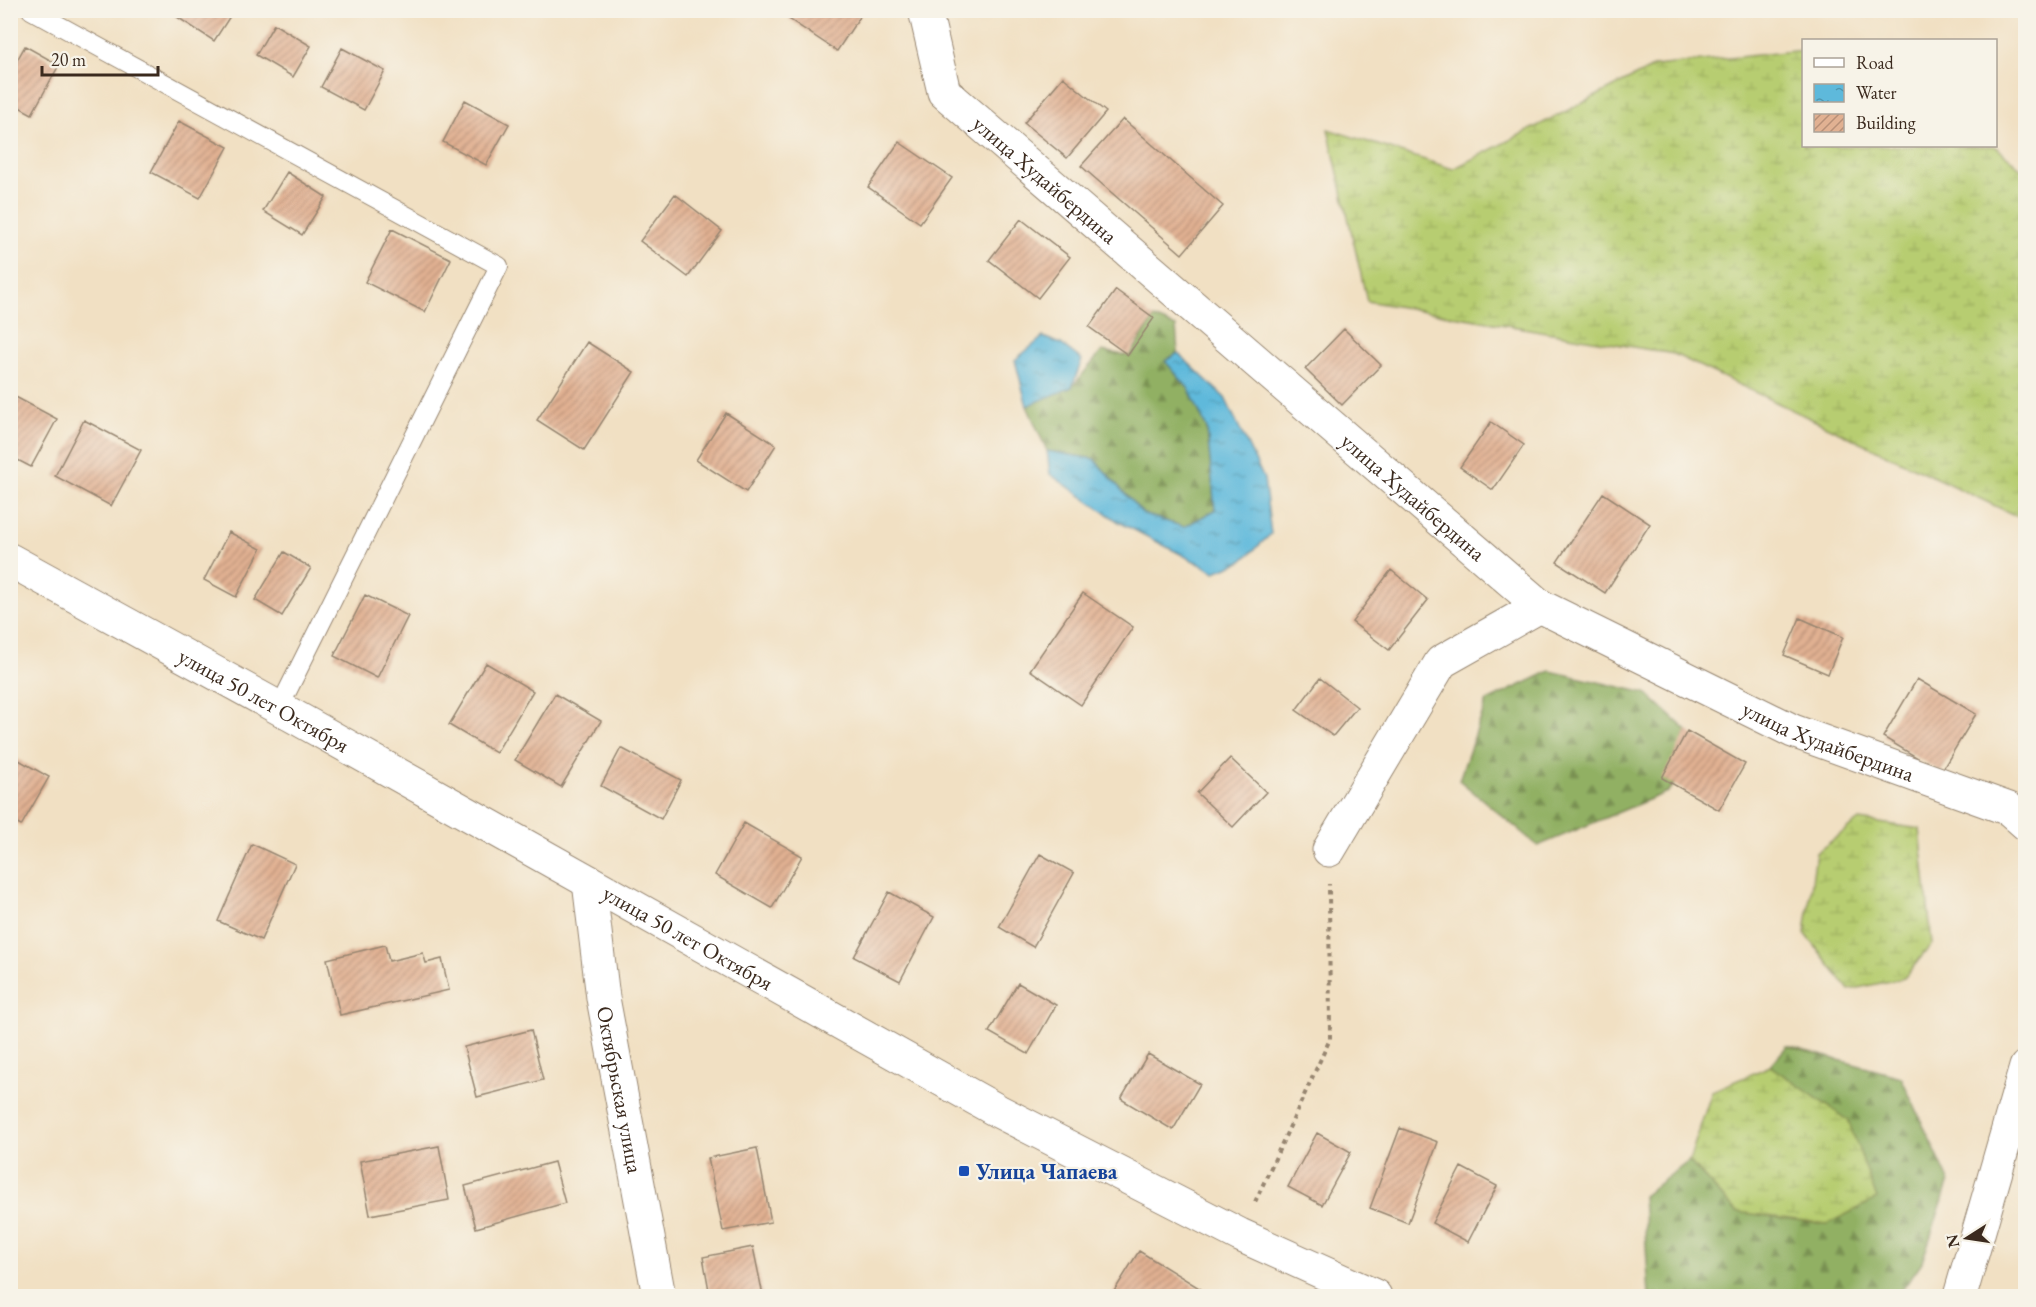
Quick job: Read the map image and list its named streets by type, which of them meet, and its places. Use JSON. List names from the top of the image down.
{
  "streets": {
    "street": ["улица Худайбердина", "улица 50 лет Октября", "Октябрьская улица"]
  },
  "crossings": [
    ["улица 50 лет Октября", "Октябрьская улица"]
  ],
  "places": {
    "transit": ["Улица Чапаева"]
  },
  "legend": ["Road", "Water", "Building"],
  "scale_bar": "20 m",
  "north": "left"
}
